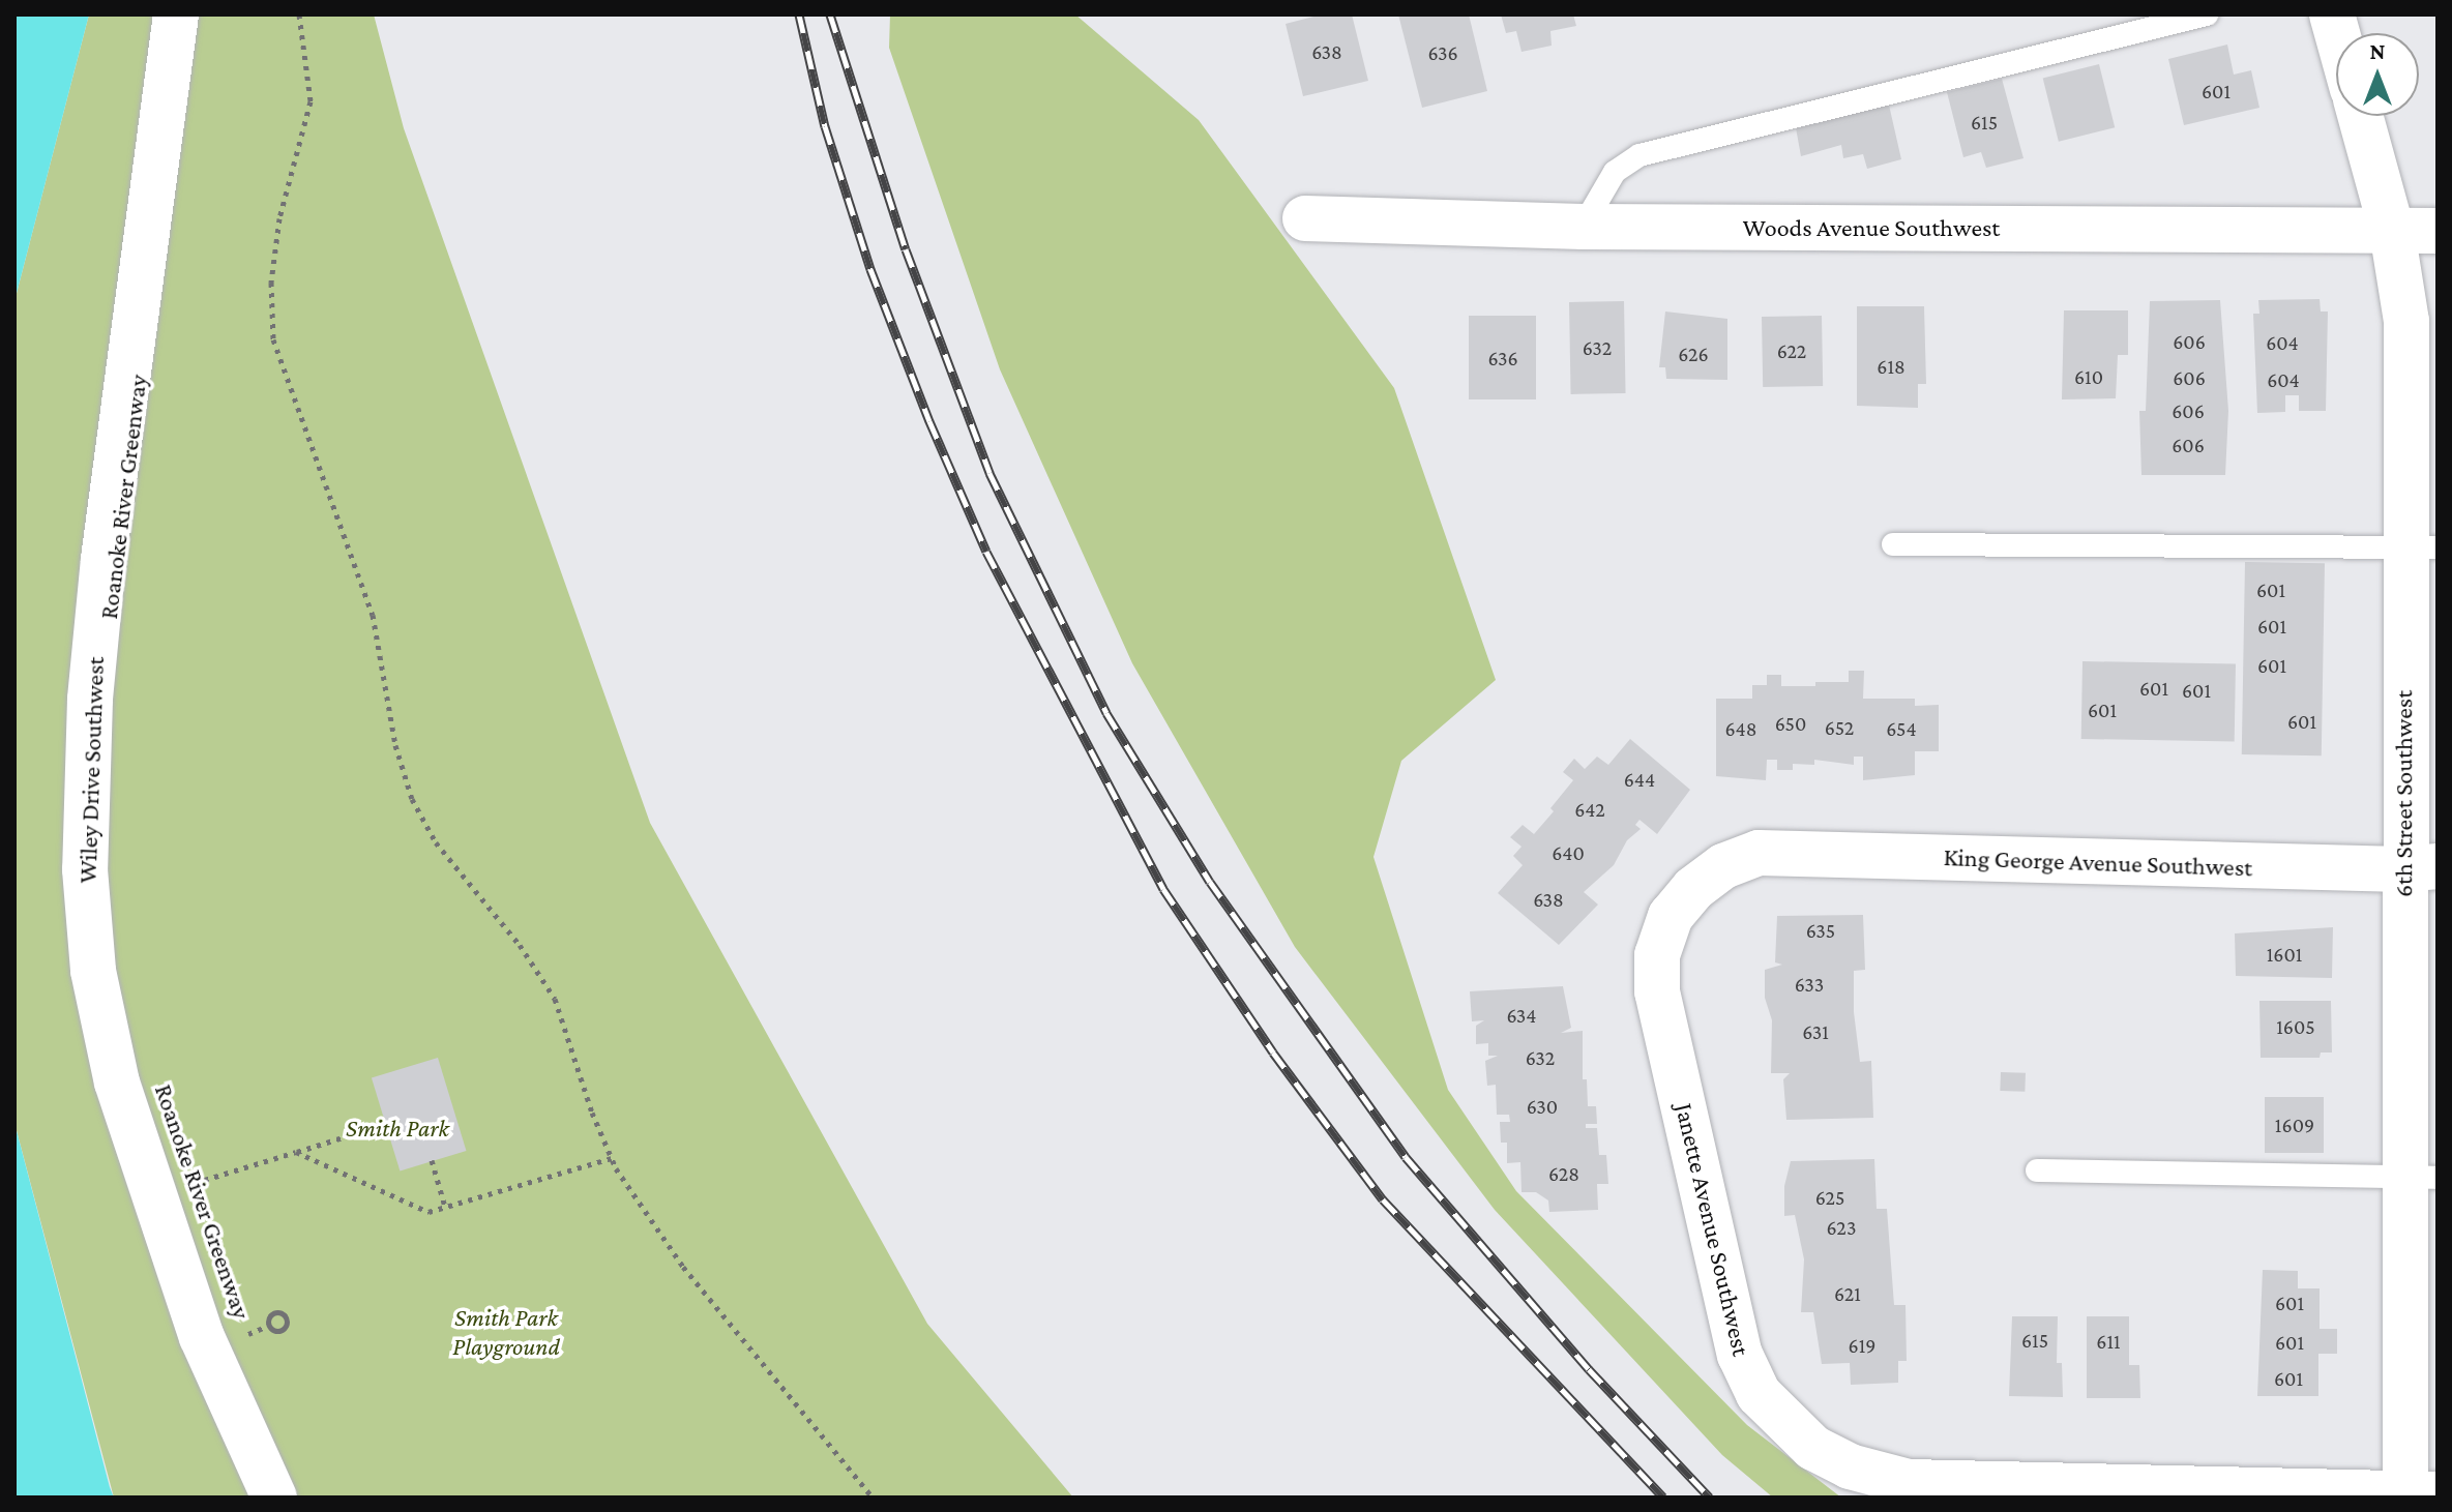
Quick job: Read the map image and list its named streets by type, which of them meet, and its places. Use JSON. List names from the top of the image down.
{
  "streets": {
    "street": [
      "Woods Avenue Southwest",
      "Wiley Drive Southwest",
      "6th Street Southwest",
      "King George Avenue Southwest",
      "Janette Avenue Southwest"
    ]
  },
  "crossings": [
    ["Woods Avenue Southwest", "6th Street Southwest"],
    ["6th Street Southwest", "King George Avenue Southwest"],
    ["6th Street Southwest", "Janette Avenue Southwest"],
    ["King George Avenue Southwest", "Janette Avenue Southwest"]
  ],
  "parks": ["Smith Park", "Smith Park Playground"],
  "house_numbers": [
    "638",
    "636",
    "601",
    "615",
    "606",
    "604",
    "632",
    "622",
    "626",
    "636",
    "618",
    "610",
    "606",
    "604",
    "606",
    "606",
    "601",
    "601",
    "601",
    "601",
    "601",
    "601",
    "601",
    "650",
    "652",
    "648",
    "654",
    "644",
    "642",
    "640",
    "638",
    "635",
    "1601",
    "633",
    "634",
    "1605",
    "631",
    "632",
    "630",
    "1609",
    "628",
    "625",
    "623",
    "621",
    "601",
    "615",
    "611",
    "601",
    "619",
    "601"
  ],
  "north": "top"
}
